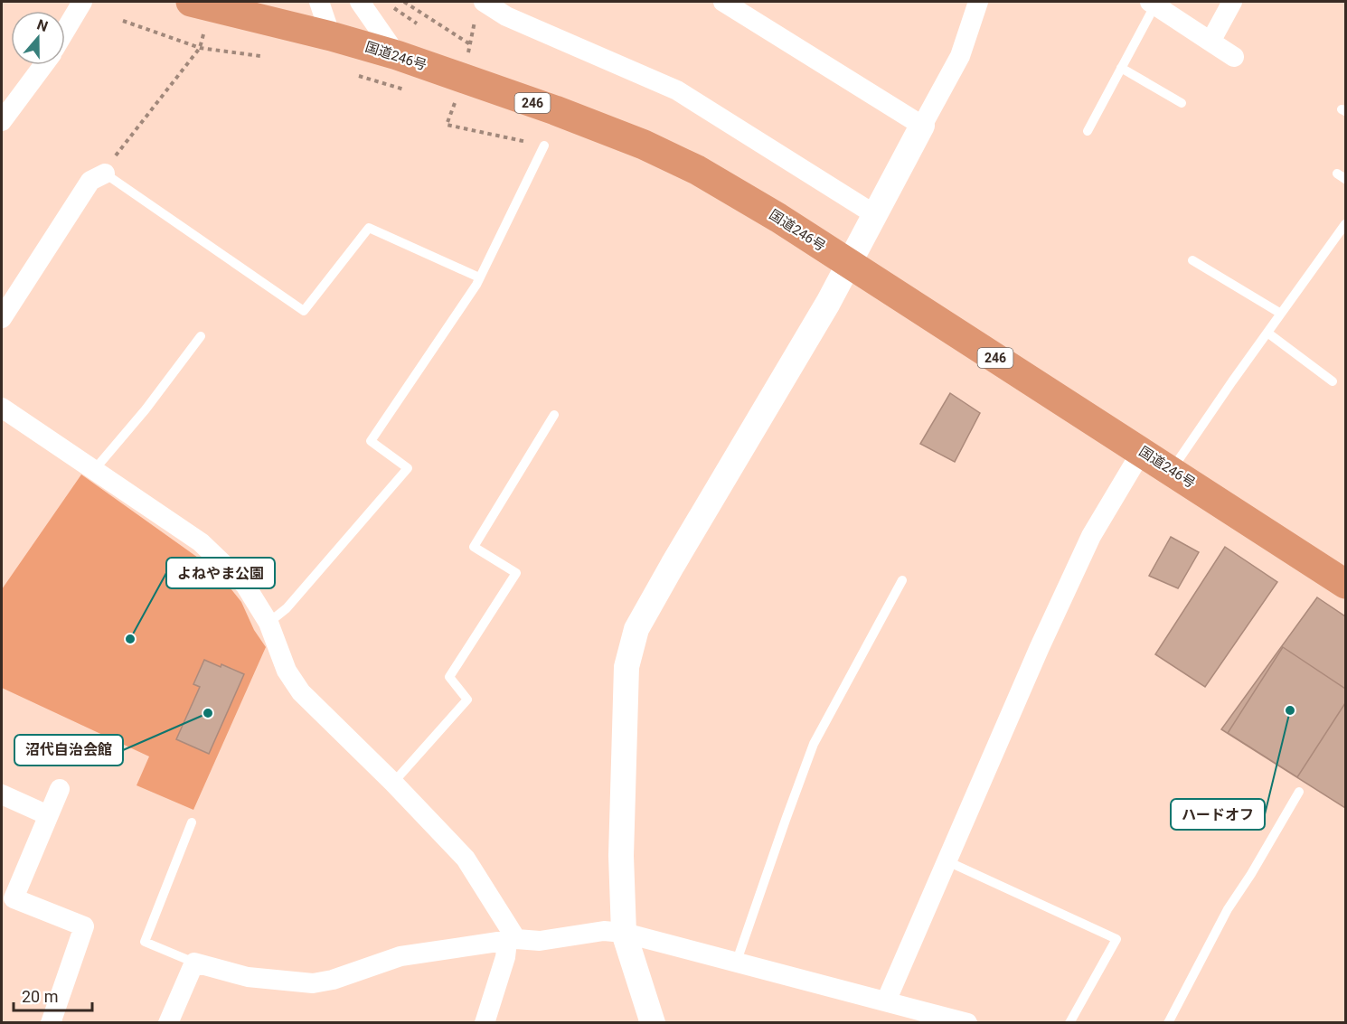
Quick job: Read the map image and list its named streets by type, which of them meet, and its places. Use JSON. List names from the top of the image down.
{
  "streets": {
    "highway": ["国道246号", "246"]
  },
  "places": ["よねやま公園", "ハードオフ", "沼代自治会館"],
  "scale_bar": "20 m",
  "north": "top"
}
